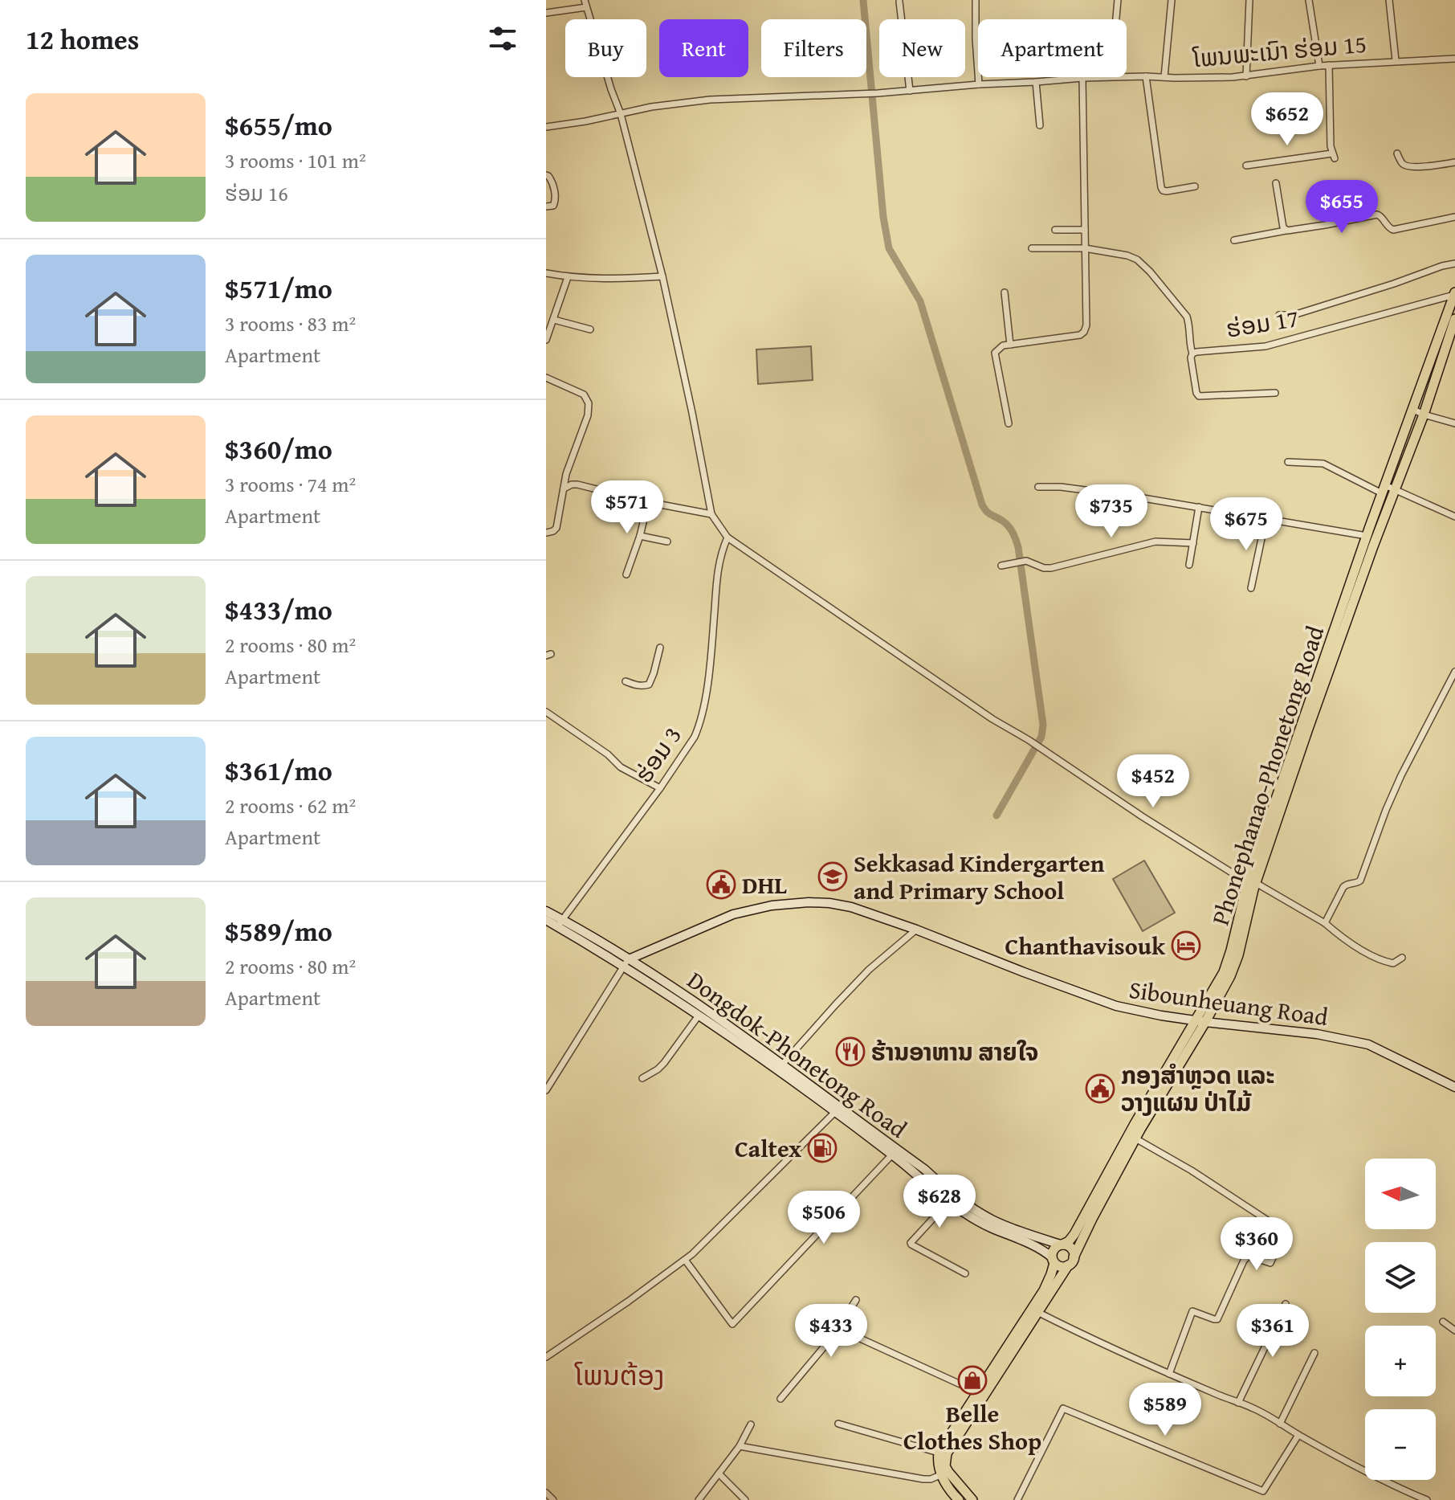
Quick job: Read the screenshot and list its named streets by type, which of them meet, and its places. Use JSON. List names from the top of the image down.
{
  "streets": {
    "main road": ["Phonephanao-Phonetong Road", "Sibounheuang Road", "Dongdok-Phonetong Road"],
    "street": ["ໂພນພະເນົາ ຮ່ອມ 15", "ຮ່ອມ 17", "ຮ່ອມ 3"]
  },
  "crossings": [
    ["ຮ່ອມ 17", "Phonephanao-Phonetong Road"],
    ["ຮ່ອມ 3", "Dongdok-Phonetong Road"],
    ["Phonephanao-Phonetong Road", "Sibounheuang Road"],
    ["Sibounheuang Road", "Dongdok-Phonetong Road"]
  ],
  "districts": ["ໂພນຕ້ອງ"],
  "places": {
    "school or university": ["Sekkasad Kindergarten and Primary School"],
    "public building": ["DHL", "ກອງສໍາຫຼວດ ແລະ ວາງແຜນ ປ່າໄມ້"],
    "hotel": ["Chanthavisouk"],
    "restaurant": ["ຮ້ານອາຫານ ສາຍໃຈ"],
    "fuel station": ["Caltex"],
    "shop": ["Belle Clothes Shop"]
  },
  "north": "left",
  "page": {
    "heading": "12 homes",
    "chip": [
      "Buy",
      "Rent",
      "Filters",
      "New",
      "Apartment"
    ],
    "list": [
      {
        "name": "$655/mo",
        "note": "3 rooms · 101 m² · ຮ່ອມ 16"
      },
      {
        "name": "$571/mo",
        "note": "3 rooms · 83 m² · Apartment"
      },
      {
        "name": "$360/mo",
        "note": "3 rooms · 74 m² · Apartment"
      },
      {
        "name": "$433/mo",
        "note": "2 rooms · 80 m² · Apartment"
      },
      {
        "name": "$361/mo",
        "note": "2 rooms · 62 m² · Apartment"
      },
      {
        "name": "$589/mo",
        "note": "2 rooms · 80 m² · Apartment"
      }
    ],
    "price": [
      "$652",
      "$655",
      "$571",
      "$735",
      "$675",
      "$452",
      "$628",
      "$506",
      "$360",
      "$433",
      "$361",
      "$589"
    ],
    "map_buttons": ["+", "−"]
  }
}
